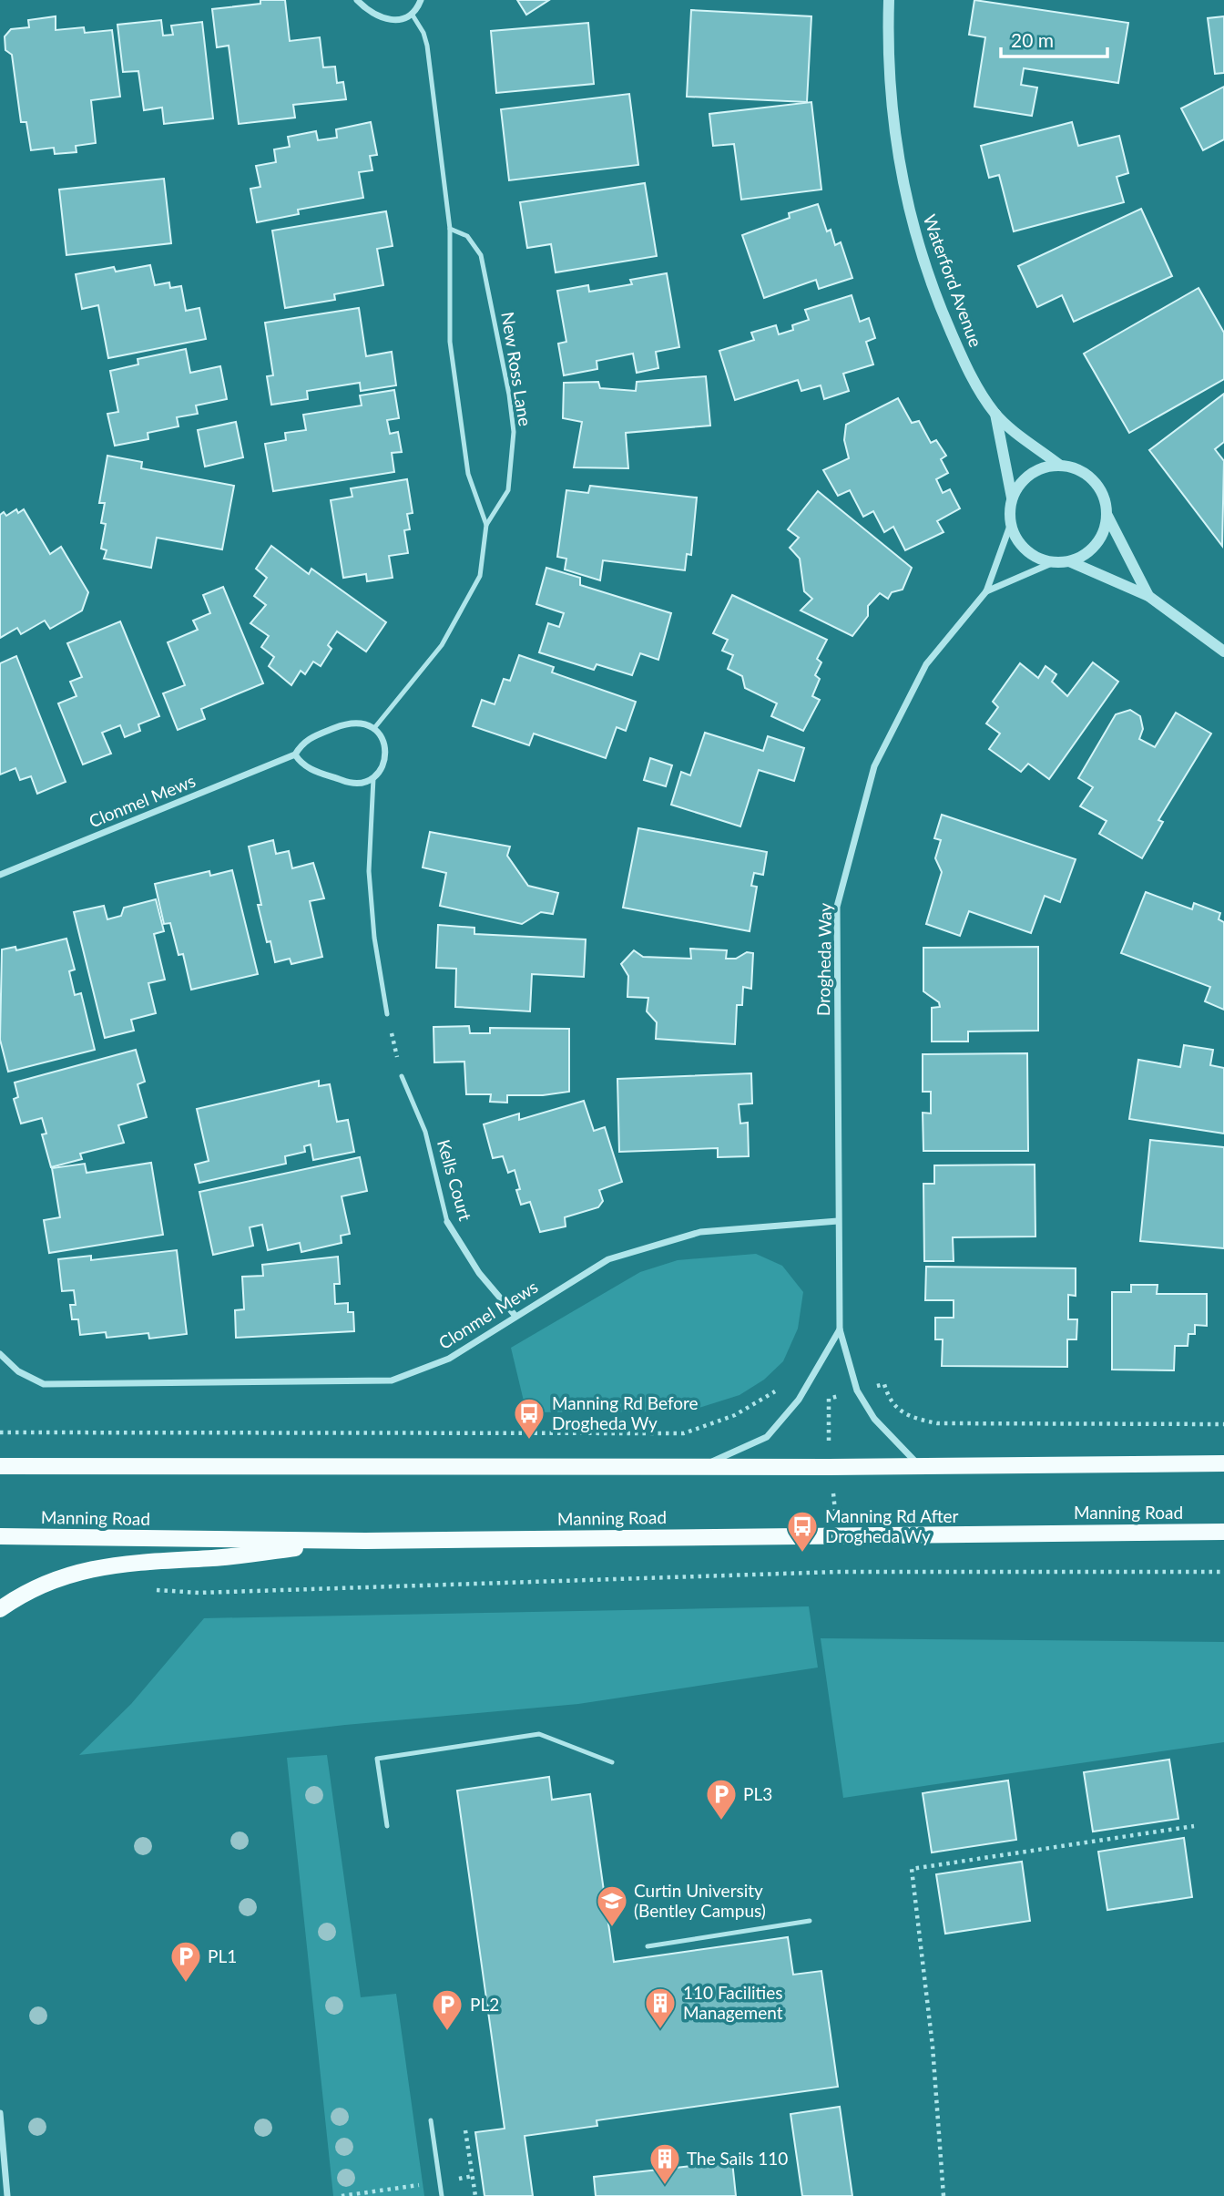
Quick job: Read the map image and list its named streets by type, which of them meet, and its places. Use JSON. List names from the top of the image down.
{
  "streets": {
    "main road": ["Manning Road"],
    "street": [
      "Waterford Avenue",
      "Clonmel Mews",
      "Drogheda Way",
      "Kells Court"
    ],
    "lane": ["New Ross Lane"]
  },
  "crossings": [
    ["Waterford Avenue", "Drogheda Way"],
    ["New Ross Lane", "Clonmel Mews"],
    ["Clonmel Mews", "Drogheda Way"],
    ["Clonmel Mews", "Kells Court"]
  ],
  "places": {
    "bus stop": ["Manning Rd Before Drogheda Wy", "Manning Rd After Drogheda Wy"],
    "parking": ["PL3", "PL1", "PL2"],
    "school or university": ["Curtin University (Bentley Campus)"],
    "building": ["110 Facilities Management", "The Sails 110"]
  },
  "scale_bar": "20 m"
}
